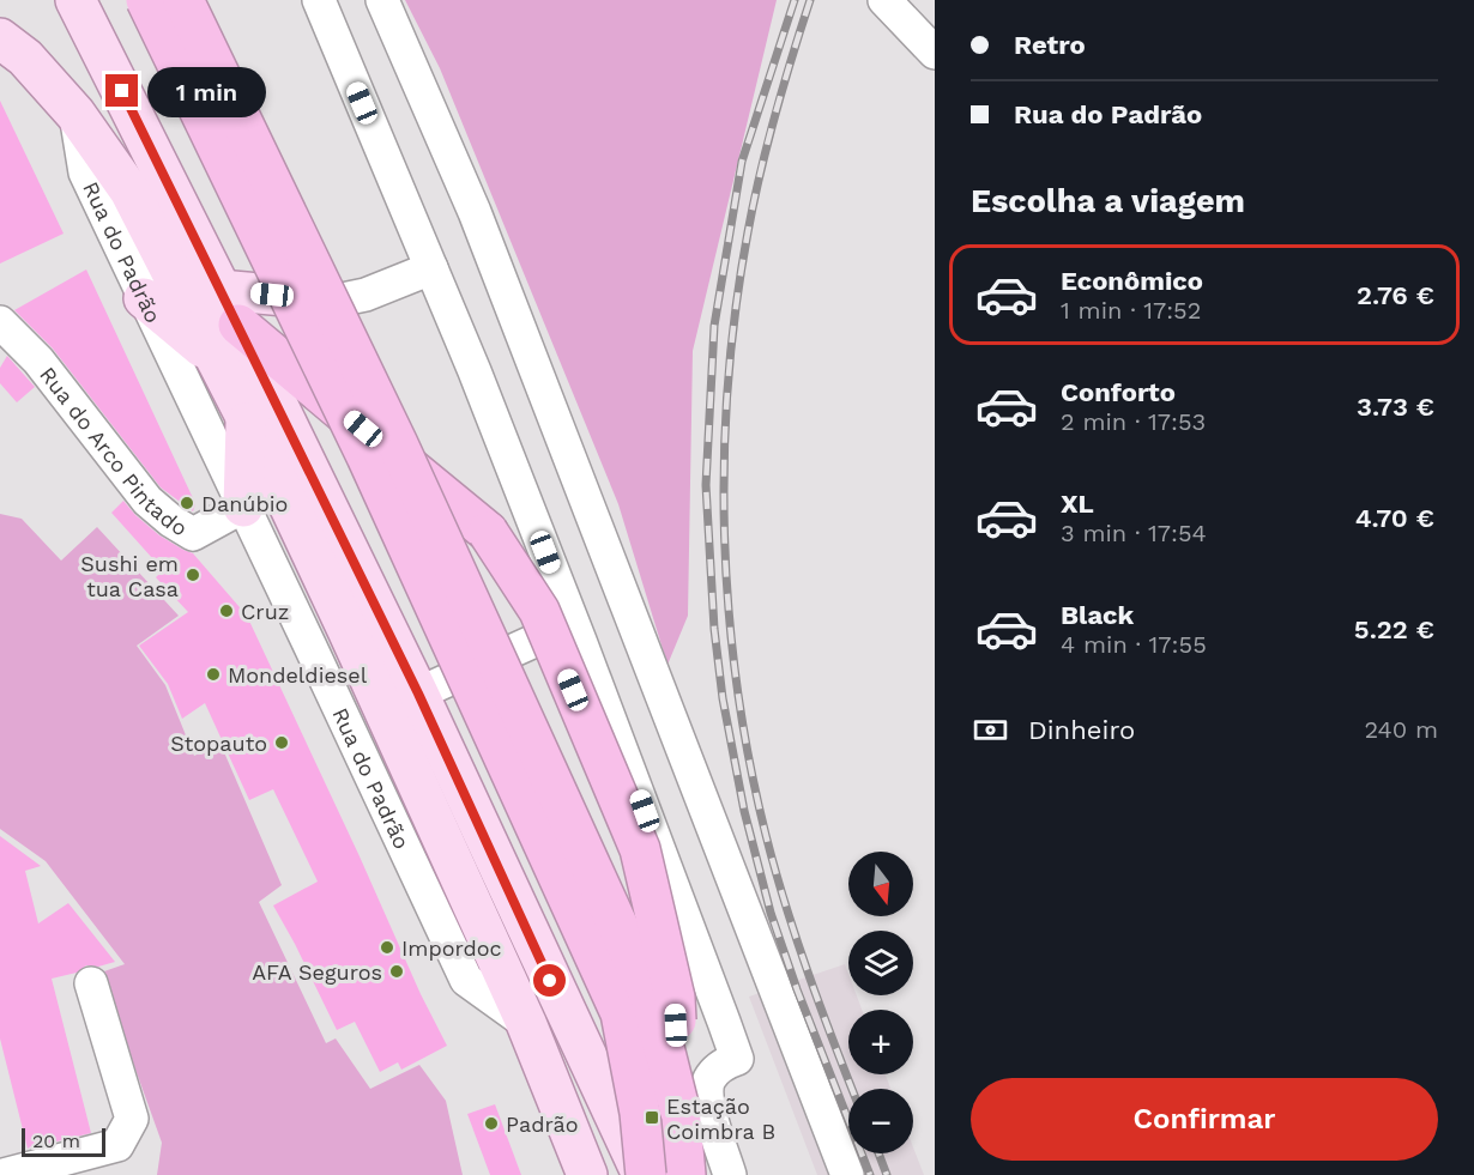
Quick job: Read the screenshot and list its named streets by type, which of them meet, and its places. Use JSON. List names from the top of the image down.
{
  "streets": {
    "main road": ["Rua do Padrão"],
    "street": ["Rua do Arco Pintado"]
  },
  "crossings": [
    ["Rua do Padrão", "Rua do Arco Pintado"]
  ],
  "places": {
    "other": [
      "Danúbio",
      "Sushi em tua Casa",
      "Cruz",
      "Mondeldiesel",
      "Stopauto",
      "Impordoc",
      "AFA Seguros",
      "Padrão"
    ],
    "transit": ["Estação Coimbra B"]
  },
  "scale_bar": "20 m",
  "north": "bottom",
  "page": {
    "banner": ["Retro", "Rua do Padrão"],
    "bubble": "1 min",
    "heading": "Escolha a viagem",
    "list": [
      {
        "name": "Econômico",
        "note": "1 min · 17:52",
        "value": "2.76 €"
      },
      {
        "name": "Conforto",
        "note": "2 min · 17:53",
        "value": "3.73 €"
      },
      {
        "name": "XL",
        "note": "3 min · 17:54",
        "value": "4.70 €"
      },
      {
        "name": "Black",
        "note": "4 min · 17:55",
        "value": "5.22 €"
      }
    ],
    "pay": ["Dinheiro", "240 m"],
    "map_buttons": ["+", "−"],
    "buttons": "Confirmar",
    "scale": "20 m"
  }
}
